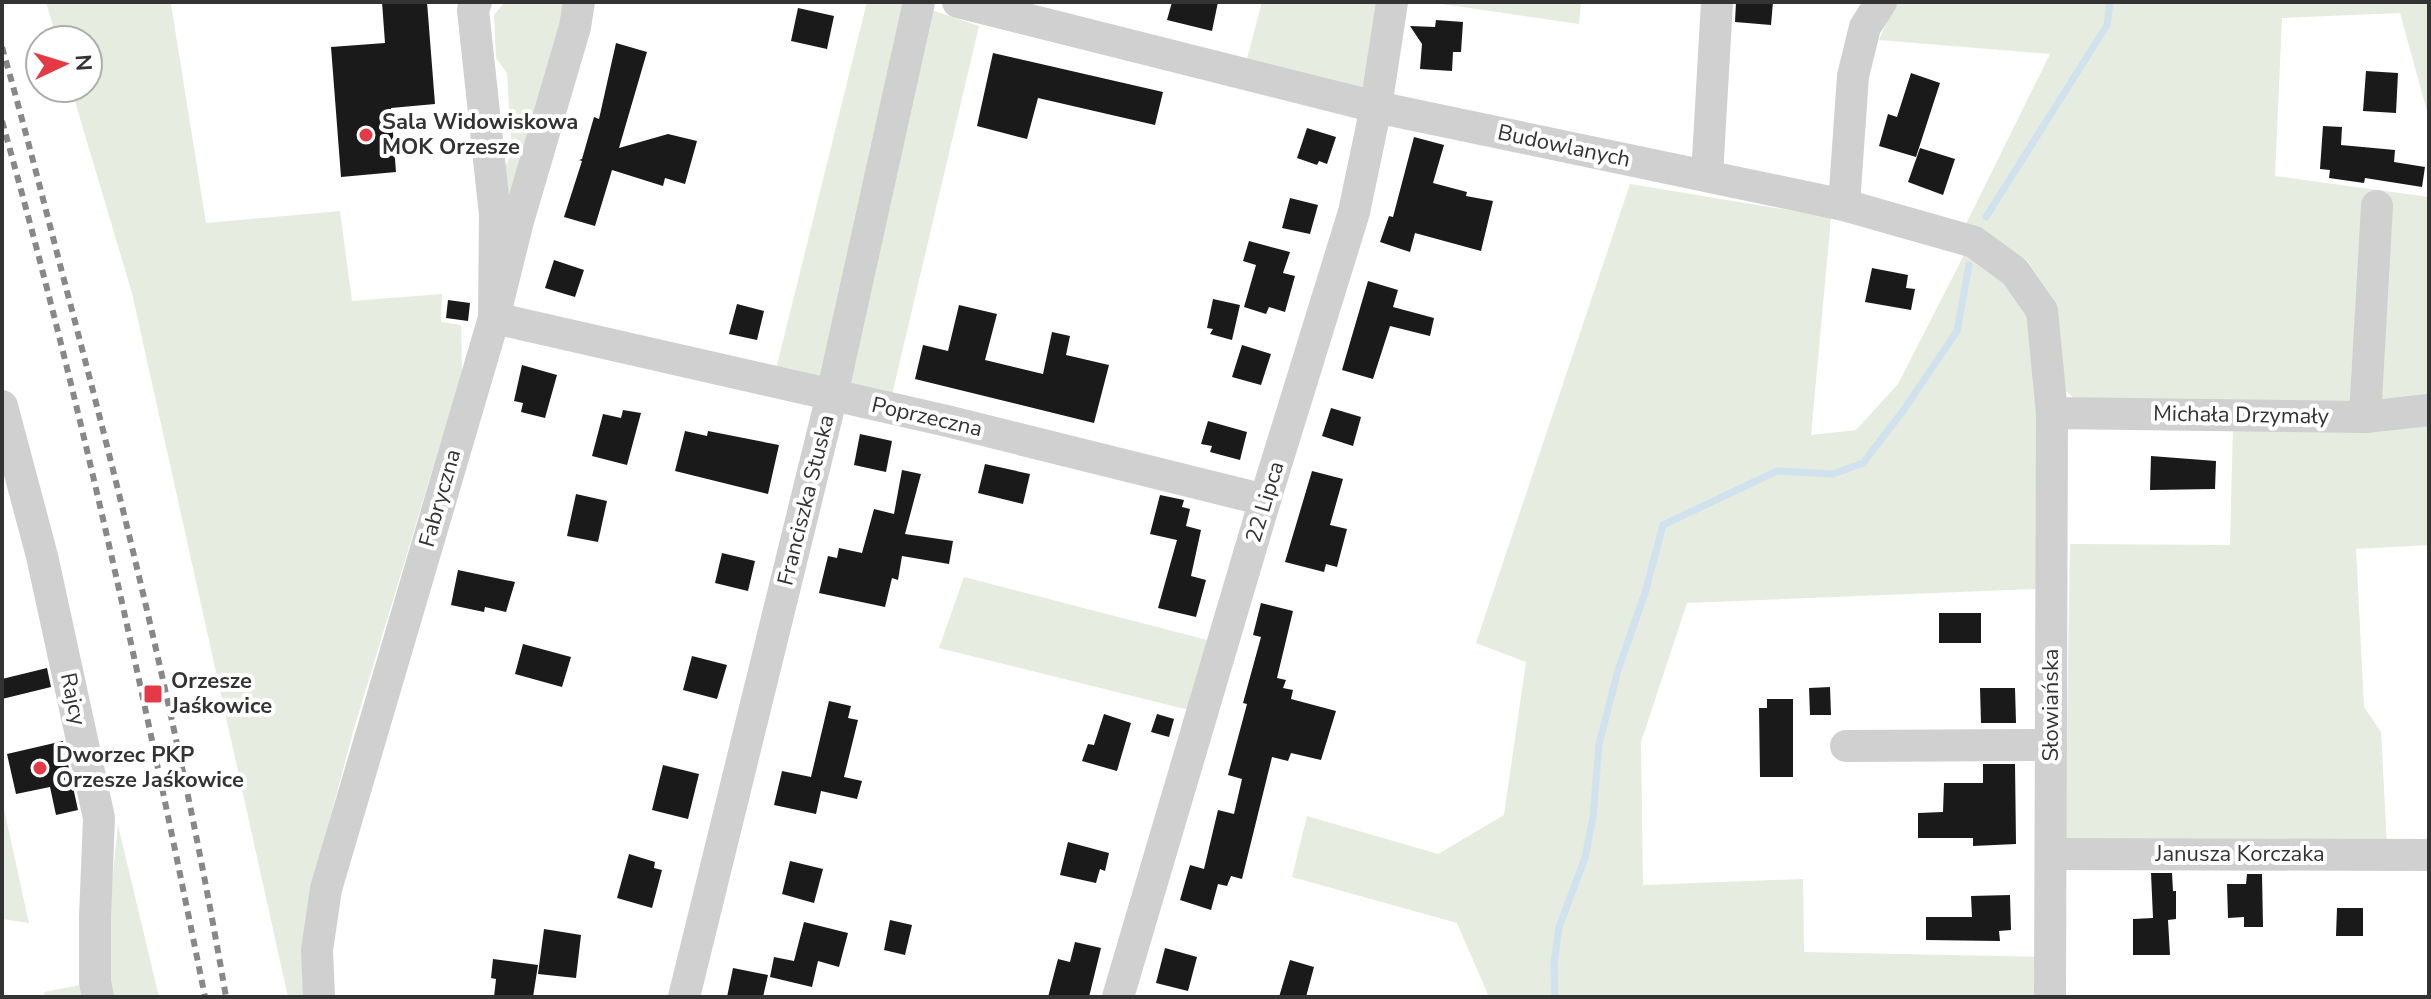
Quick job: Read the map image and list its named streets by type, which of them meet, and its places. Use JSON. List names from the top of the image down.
{
  "streets": {
    "street": [
      "Budowlanych",
      "Michała Drzymały",
      "Poprzeczna",
      "Fabryczna",
      "Franciszka Stuska",
      "22 Lipca",
      "Rajcy",
      "Słowiańska",
      "Janusza Korczaka"
    ]
  },
  "crossings": [
    ["Budowlanych", "Michała Drzymały"],
    ["Budowlanych", "22 Lipca"],
    ["Budowlanych", "Słowiańska"],
    ["Michała Drzymały", "Słowiańska"],
    ["Poprzeczna", "Fabryczna"],
    ["Poprzeczna", "Franciszka Stuska"],
    ["Poprzeczna", "22 Lipca"],
    ["Słowiańska", "Janusza Korczaka"]
  ],
  "places": {
    "other": ["Sala Widowiskowa MOK Orzesze", "Dworzec PKP Orzesze Jaśkowice"],
    "transit": ["Orzesze Jaśkowice"]
  },
  "north": "right"
}
